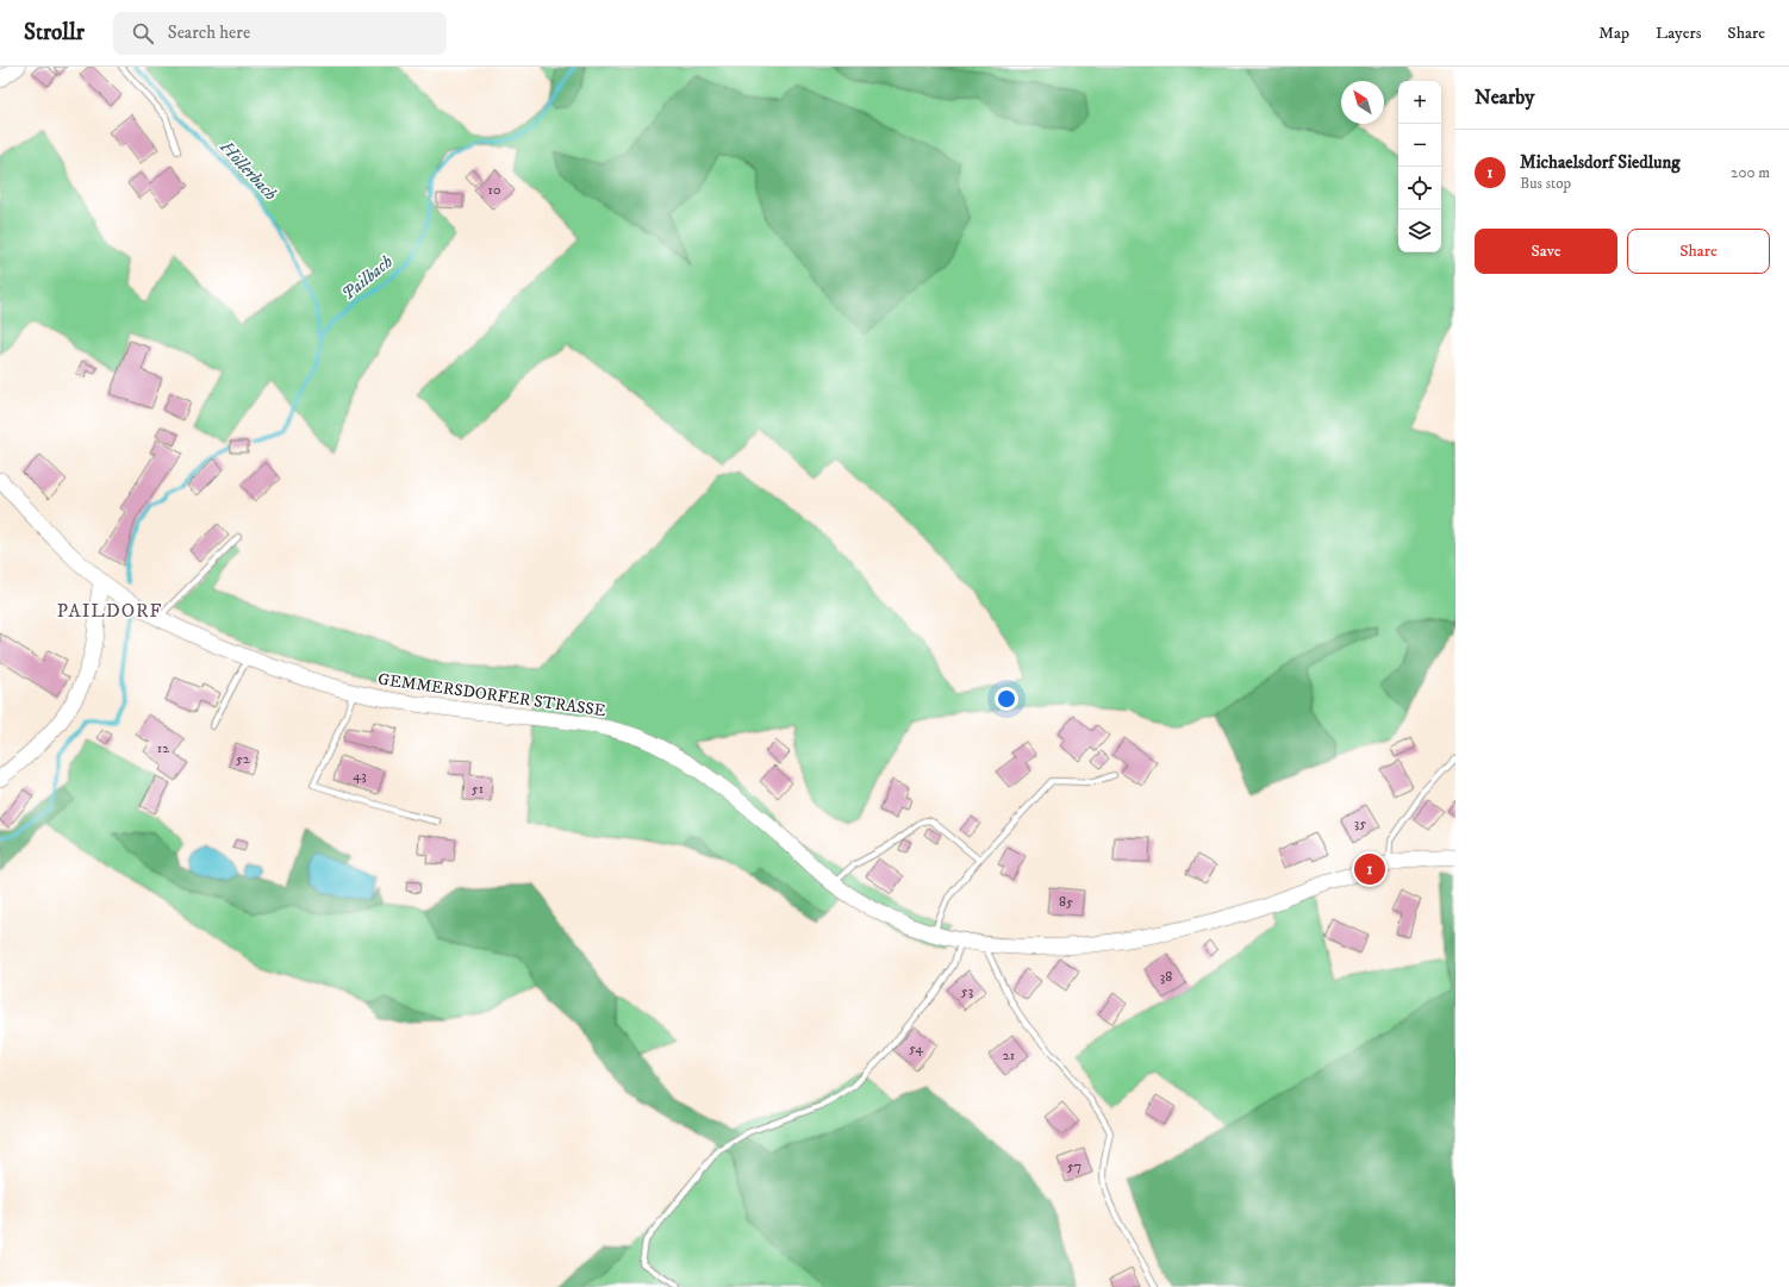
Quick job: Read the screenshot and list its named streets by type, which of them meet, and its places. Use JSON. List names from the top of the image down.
{
  "streets": {
    "main road": ["GEMMERSDORFER STRASSE"]
  },
  "districts": ["PAILDORF"],
  "water": ["Höllerbach", "Pailbach"],
  "house_numbers": [
    "10",
    "12",
    "52",
    "43",
    "51",
    "35",
    "85",
    "38",
    "53",
    "54",
    "21",
    "57"
  ],
  "north": "top left",
  "page": {
    "header": "Strollr",
    "search": "Search here",
    "nav": ["Map", "Layers", "Share"],
    "heading": "Nearby",
    "map_buttons": ["+", "−"],
    "list": [
      {
        "mark": "1",
        "name": "Michaelsdorf Siedlung",
        "note": "Bus stop",
        "value": "200 m"
      }
    ],
    "buttons": ["Save", "Share"],
    "pins": "1"
  }
}
